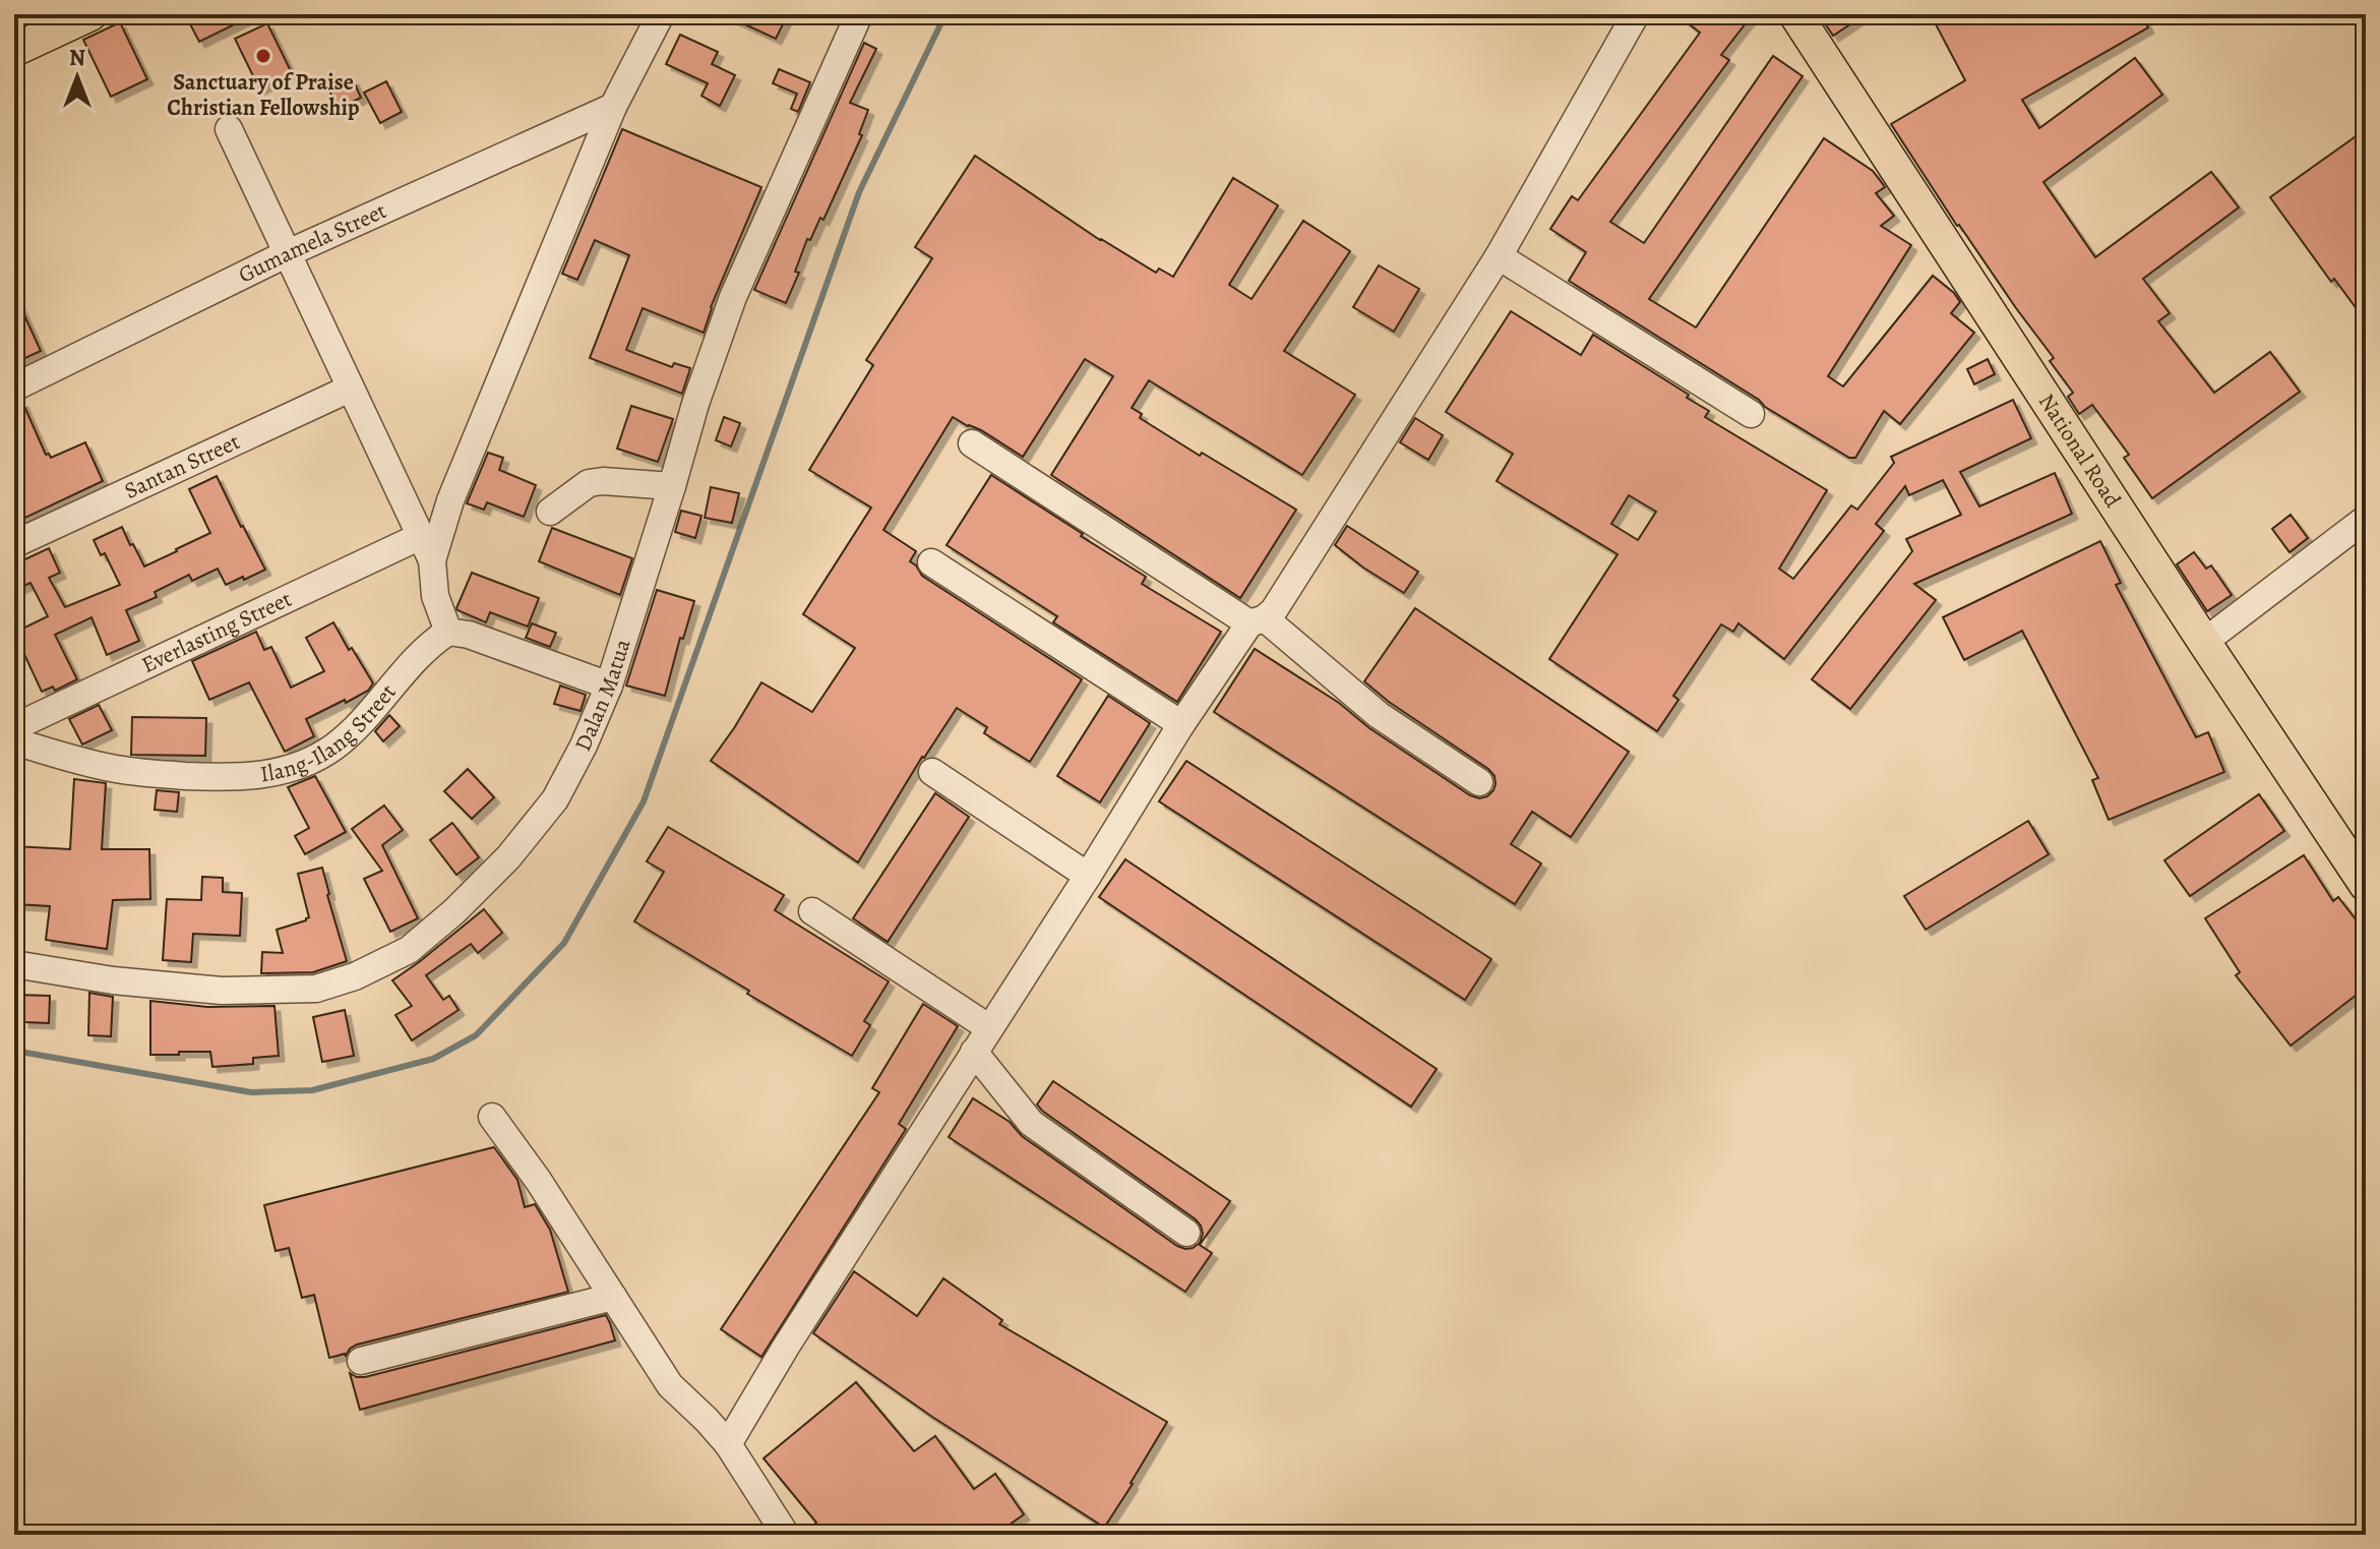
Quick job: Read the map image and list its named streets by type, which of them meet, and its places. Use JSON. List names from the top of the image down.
{
  "streets": {
    "main road": ["National Road"],
    "street": [
      "Gumamela Street",
      "Santan Street",
      "Everlasting Street",
      "Dalan Matua",
      "Ilang-Ilang Street"
    ]
  },
  "places": ["Sanctuary of Praise Christian Fellowship"],
  "north": "top"
}
